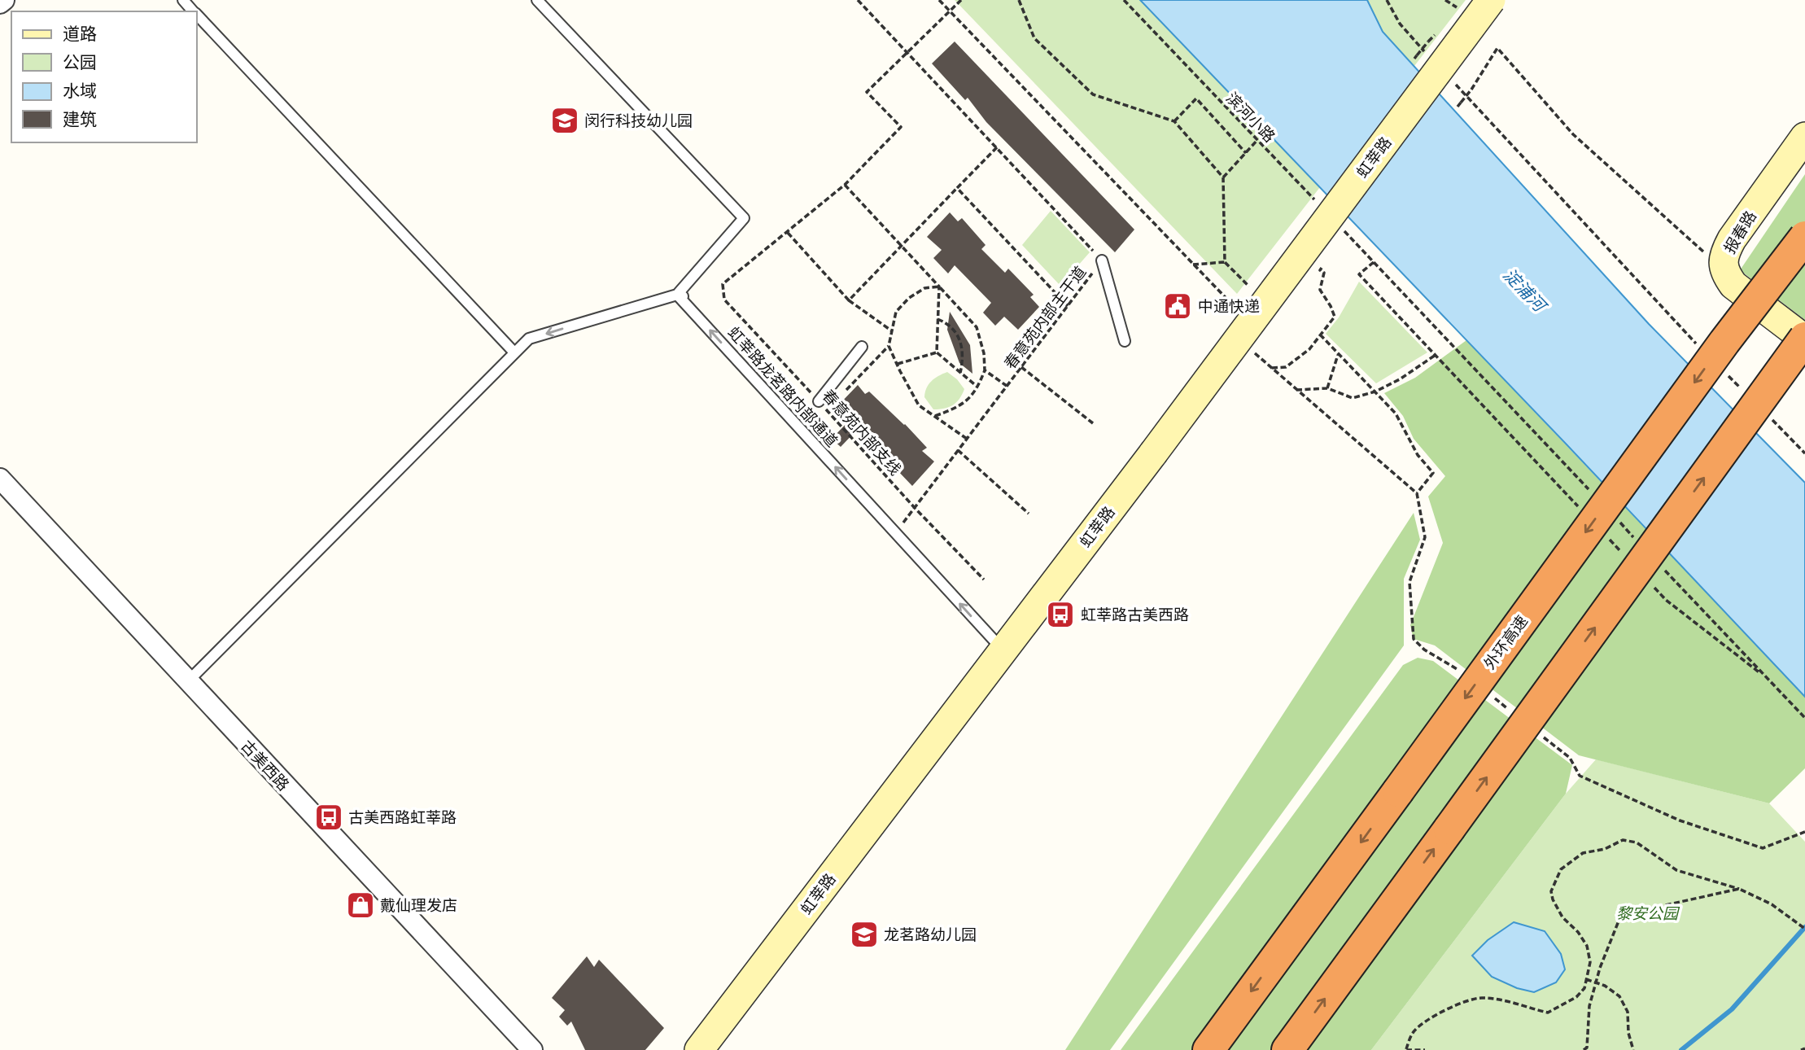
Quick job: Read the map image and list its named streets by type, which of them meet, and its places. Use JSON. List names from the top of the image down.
{
  "streets": {
    "highway": ["外环高速"],
    "street": ["虹莘路", "报春路", "古美西路"],
    "lane": ["虹莘路龙茗路内部通道"],
    "path": ["滨河小路", "春意苑内部主干道", "春意苑内部支线"]
  },
  "crossings": [
    ["虹莘路", "虹莘路龙茗路内部通道"],
    ["春意苑内部主干道", "虹莘路龙茗路内部通道"],
    ["春意苑内部主干道", "春意苑内部支线"]
  ],
  "one_way": ["虹莘路龙茗路内部通道"],
  "water": ["淀浦河"],
  "parks": ["黎安公园"],
  "places": {
    "school or university": ["闵行科技幼儿园", "龙茗路幼儿园"],
    "public building": ["中通快递"],
    "bus stop": ["虹莘路古美西路", "古美西路虹莘路"],
    "shop": ["戴仙理发店"]
  },
  "legend": [
    "道路",
    "公园",
    "水域",
    "建筑"
  ]
}
